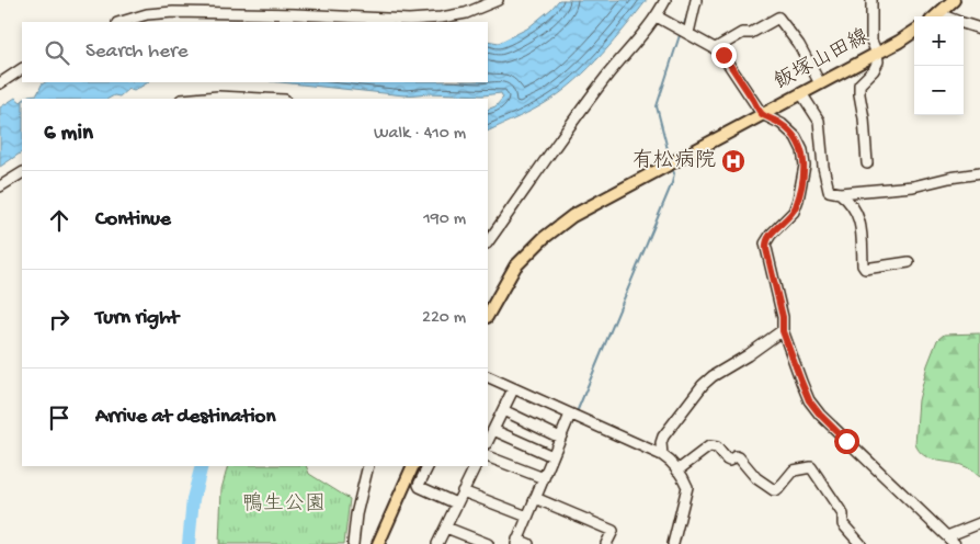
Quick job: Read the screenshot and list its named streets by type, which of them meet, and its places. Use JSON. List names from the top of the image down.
{
  "streets": {
    "main road": ["飯塚山田線"]
  },
  "parks": ["鴨生公園"],
  "places": {
    "hospital": ["有松病院"]
  },
  "page": {
    "map_buttons": ["+", "−"],
    "search": "Search here",
    "heading": ["6 min", "Walk · 410 m"],
    "list": [
      ["Continue", "190 m"],
      ["Turn right", "220 m"],
      "Arrive at destination"
    ]
  }
}
